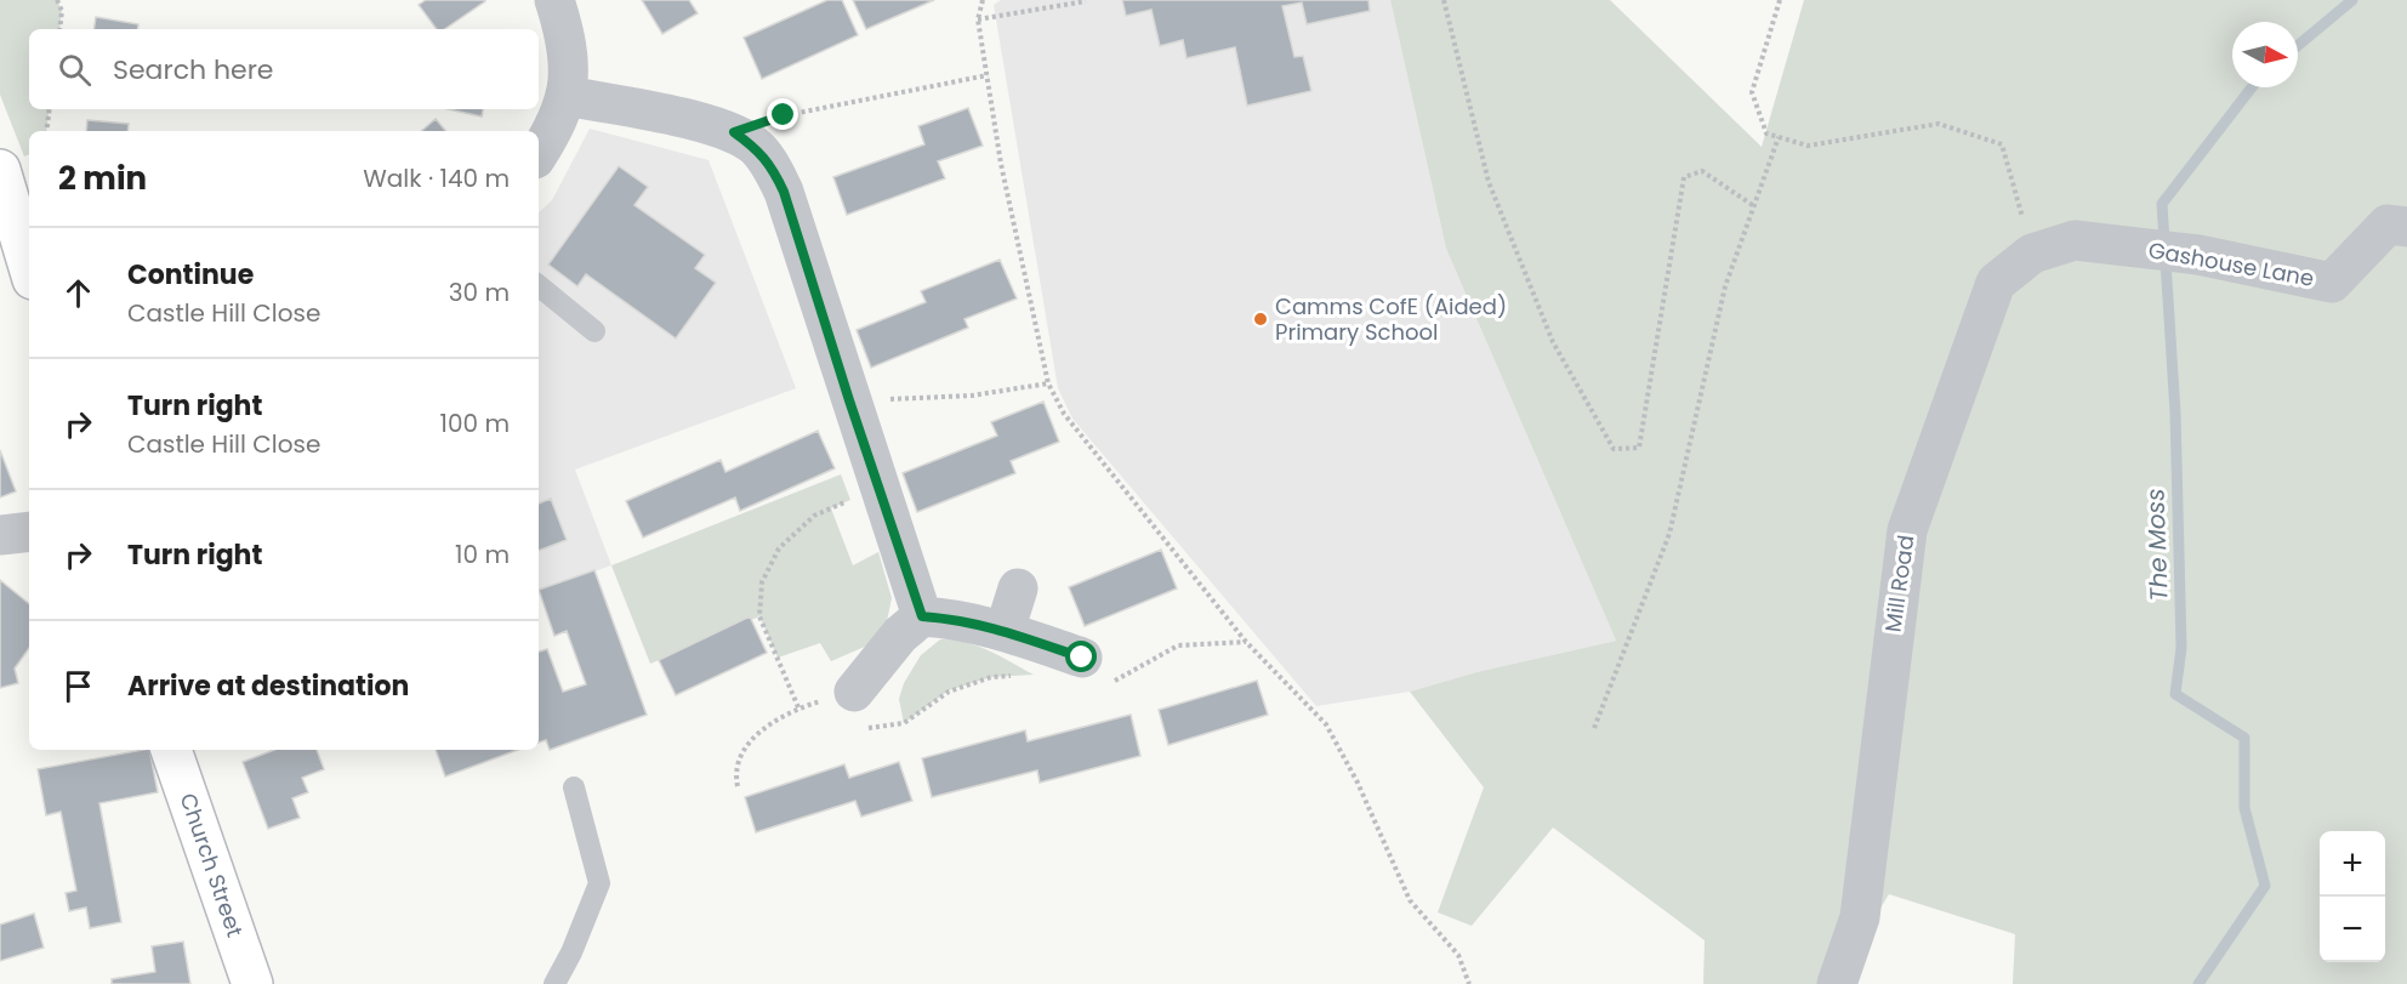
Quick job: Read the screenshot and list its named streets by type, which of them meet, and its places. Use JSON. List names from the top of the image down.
{
  "streets": {
    "main road": ["Church Street"],
    "street": ["Gashouse Lane", "Mill Road"]
  },
  "crossings": [
    ["Gashouse Lane", "Mill Road"]
  ],
  "water": ["The Moss"],
  "places": ["Camms CofE (Aided) Primary School"],
  "north": "right",
  "page": {
    "search": "Search here",
    "heading": ["2 min", "Walk · 140 m"],
    "list": [
      ["Continue", "Castle Hill Close", "30 m"],
      ["Turn right", "Castle Hill Close", "100 m"],
      ["Turn right", "10 m"],
      "Arrive at destination"
    ],
    "map_buttons": ["+", "−"]
  }
}
